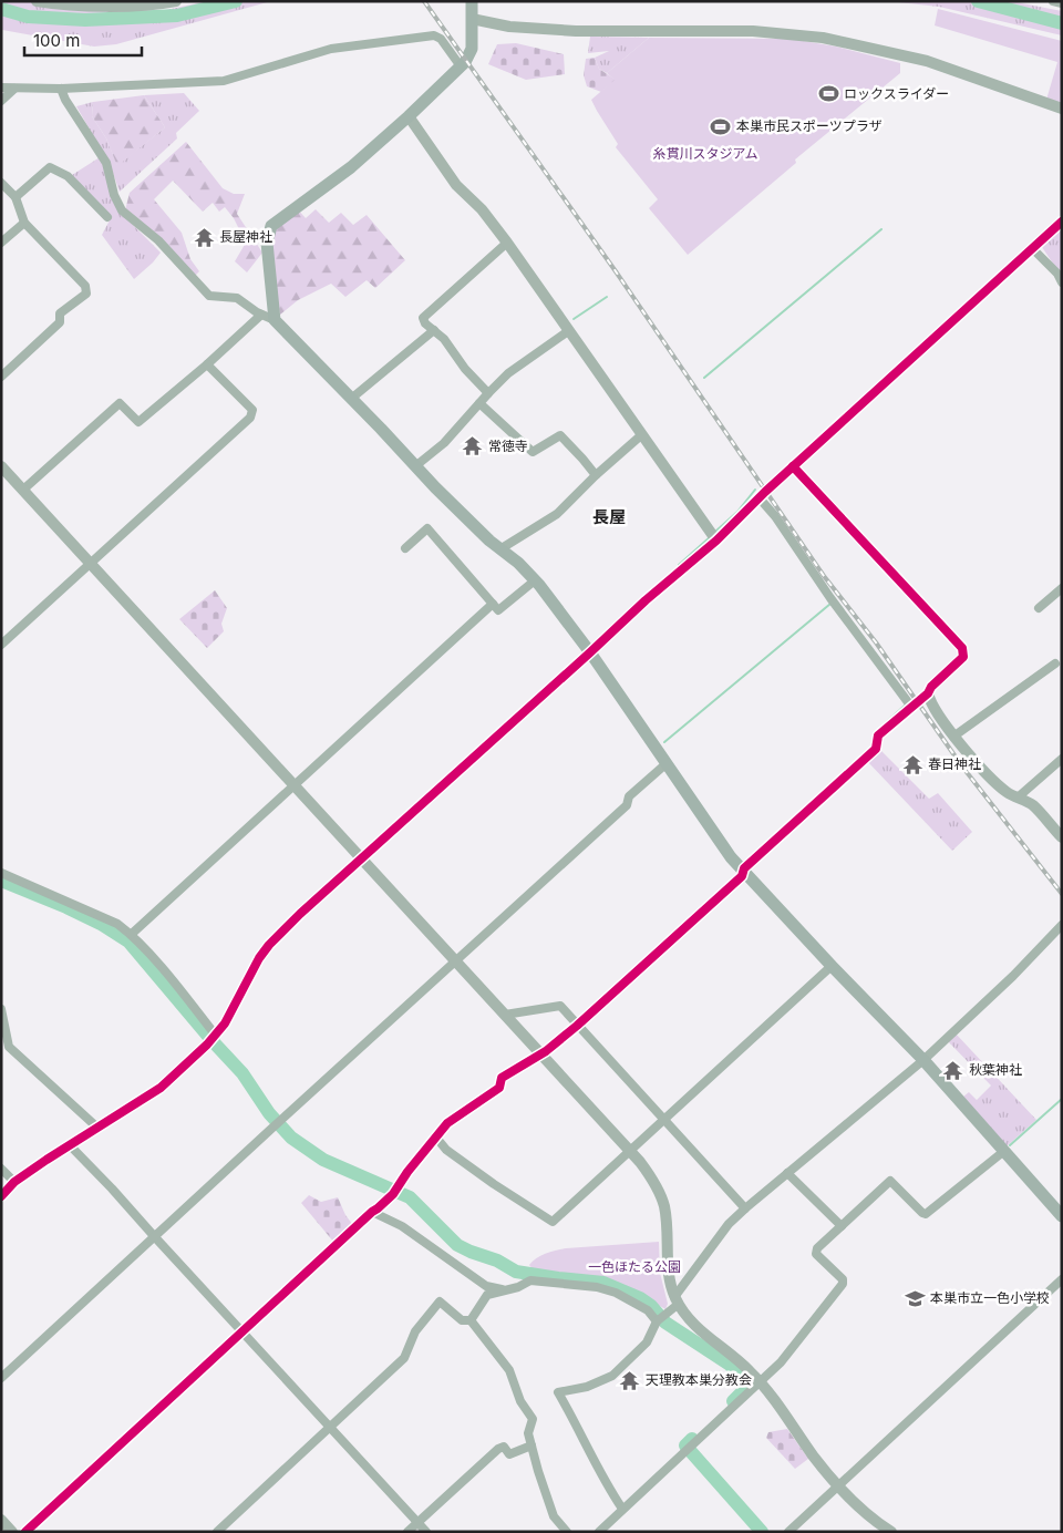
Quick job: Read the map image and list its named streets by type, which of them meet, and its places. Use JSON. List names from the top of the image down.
{
  "districts": ["長屋"],
  "parks": ["糸貫川スタジアム", "一色ほたる公園"],
  "places": {
    "sports": ["ロックスライダー", "本巣市民スポーツプラザ"],
    "temple": [
      "長屋神社",
      "常徳寺",
      "春日神社",
      "秋葉神社",
      "天理教本巣分教会"
    ],
    "school or university": ["本巣市立一色小学校"]
  },
  "scale_bar": "100 m"
}
